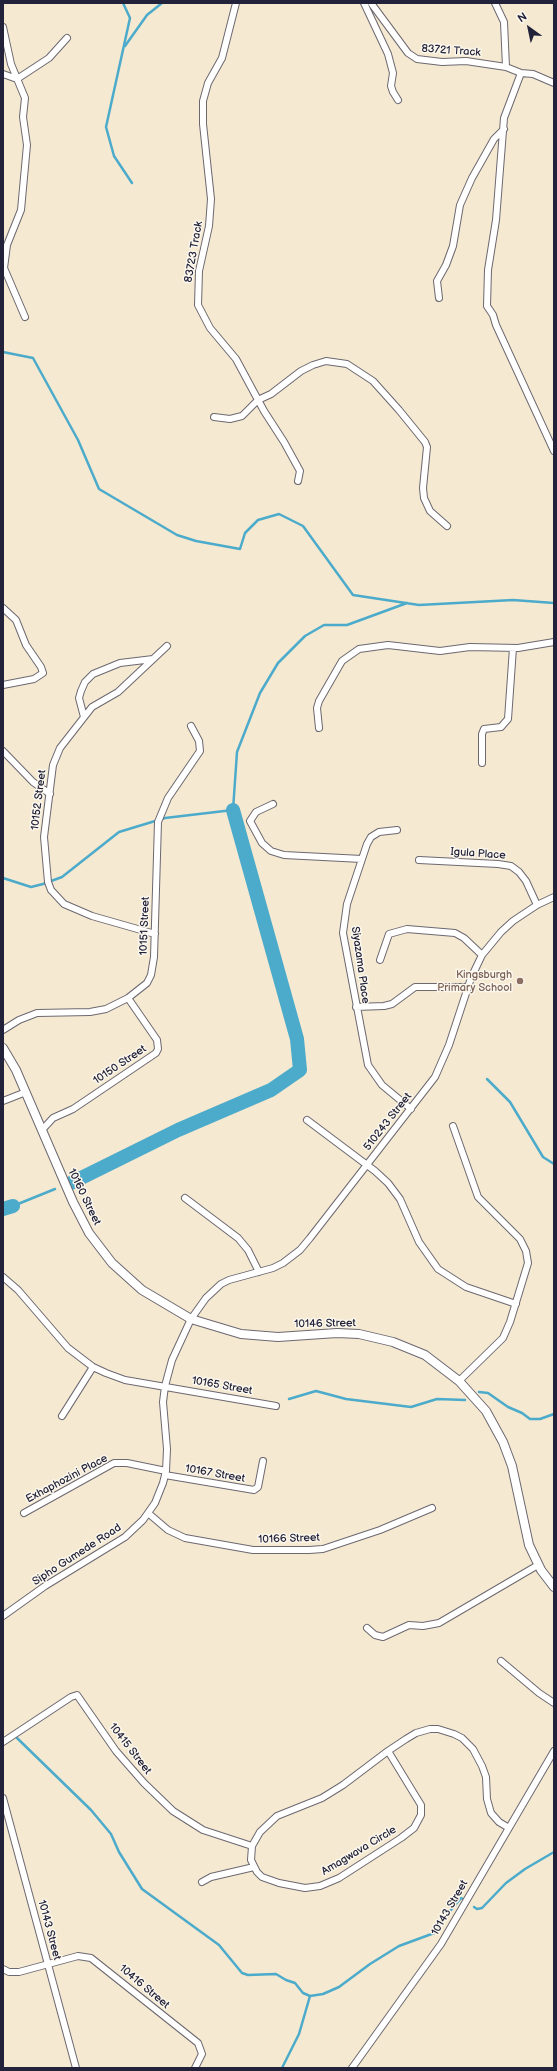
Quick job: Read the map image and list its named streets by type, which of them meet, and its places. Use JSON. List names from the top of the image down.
{
  "streets": {
    "street": [
      "83721 Track",
      "83723 Track",
      "10152 Street",
      "Igula Place",
      "10151 Street",
      "Siyazama Place",
      "10150 Street",
      "510243 Street",
      "10160 Street",
      "10146 Street",
      "10165 Street",
      "10167 Street",
      "Exhaphozini Place",
      "10166 Street",
      "Sipho Gumede Road",
      "10415 Street",
      "Amagwava Circle",
      "10143 Street",
      "10416 Street"
    ]
  },
  "crossings": [
    ["10152 Street", "10151 Street"],
    ["Igula Place", "510243 Street"],
    ["10151 Street", "10150 Street"],
    ["Siyazama Place", "510243 Street"],
    ["10150 Street", "10160 Street"],
    ["510243 Street", "10160 Street"],
    ["510243 Street", "10146 Street"],
    ["510243 Street", "Sipho Gumede Road"],
    ["10160 Street", "10146 Street"],
    ["10160 Street", "Sipho Gumede Road"],
    ["10146 Street", "Sipho Gumede Road"],
    ["10165 Street", "Sipho Gumede Road"],
    ["10167 Street", "Exhaphozini Place"],
    ["10167 Street", "Sipho Gumede Road"],
    ["Exhaphozini Place", "Sipho Gumede Road"],
    ["10166 Street", "Sipho Gumede Road"],
    ["10143 Street", "10416 Street"]
  ],
  "places": ["Kingsburgh Primary School"],
  "north": "top left"
}
